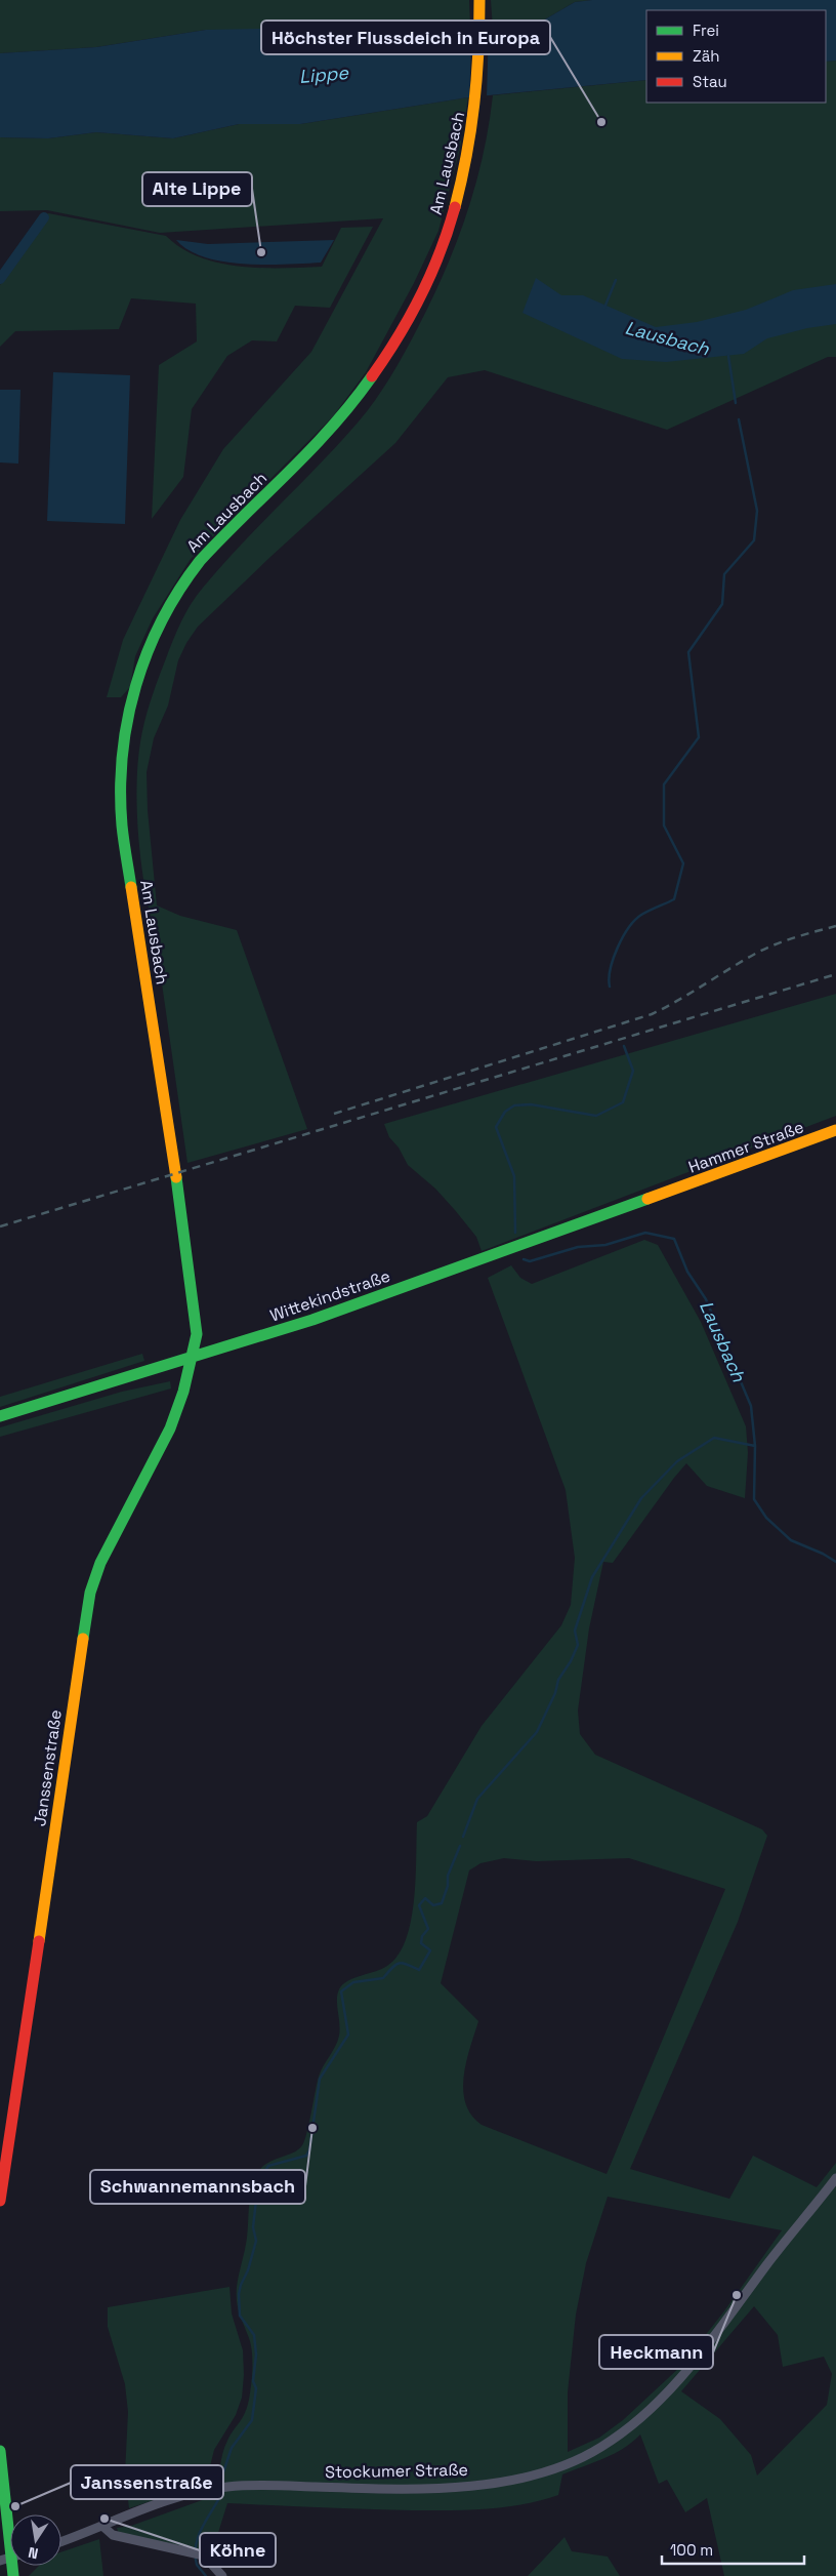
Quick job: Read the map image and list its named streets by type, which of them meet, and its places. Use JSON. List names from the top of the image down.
{
  "streets": {
    "main road": [
      "Am Lausbach",
      "Hammer Straße",
      "Wittekindstraße",
      "Janssenstraße"
    ],
    "street": ["Stockumer Straße"]
  },
  "crossings": [
    ["Am Lausbach", "Wittekindstraße"],
    ["Am Lausbach", "Janssenstraße"],
    ["Hammer Straße", "Wittekindstraße"],
    ["Wittekindstraße", "Janssenstraße"]
  ],
  "water": ["Lippe", "Lausbach"],
  "places": [
    "Höchster Flussdeich in Europa",
    "Alte Lippe",
    "Schwannemannsbach",
    "Heckmann",
    "Janssenstraße",
    "Köhne"
  ],
  "legend": ["Frei", "Zäh", "Stau"],
  "scale_bar": "100 m",
  "north": "bottom"
}
